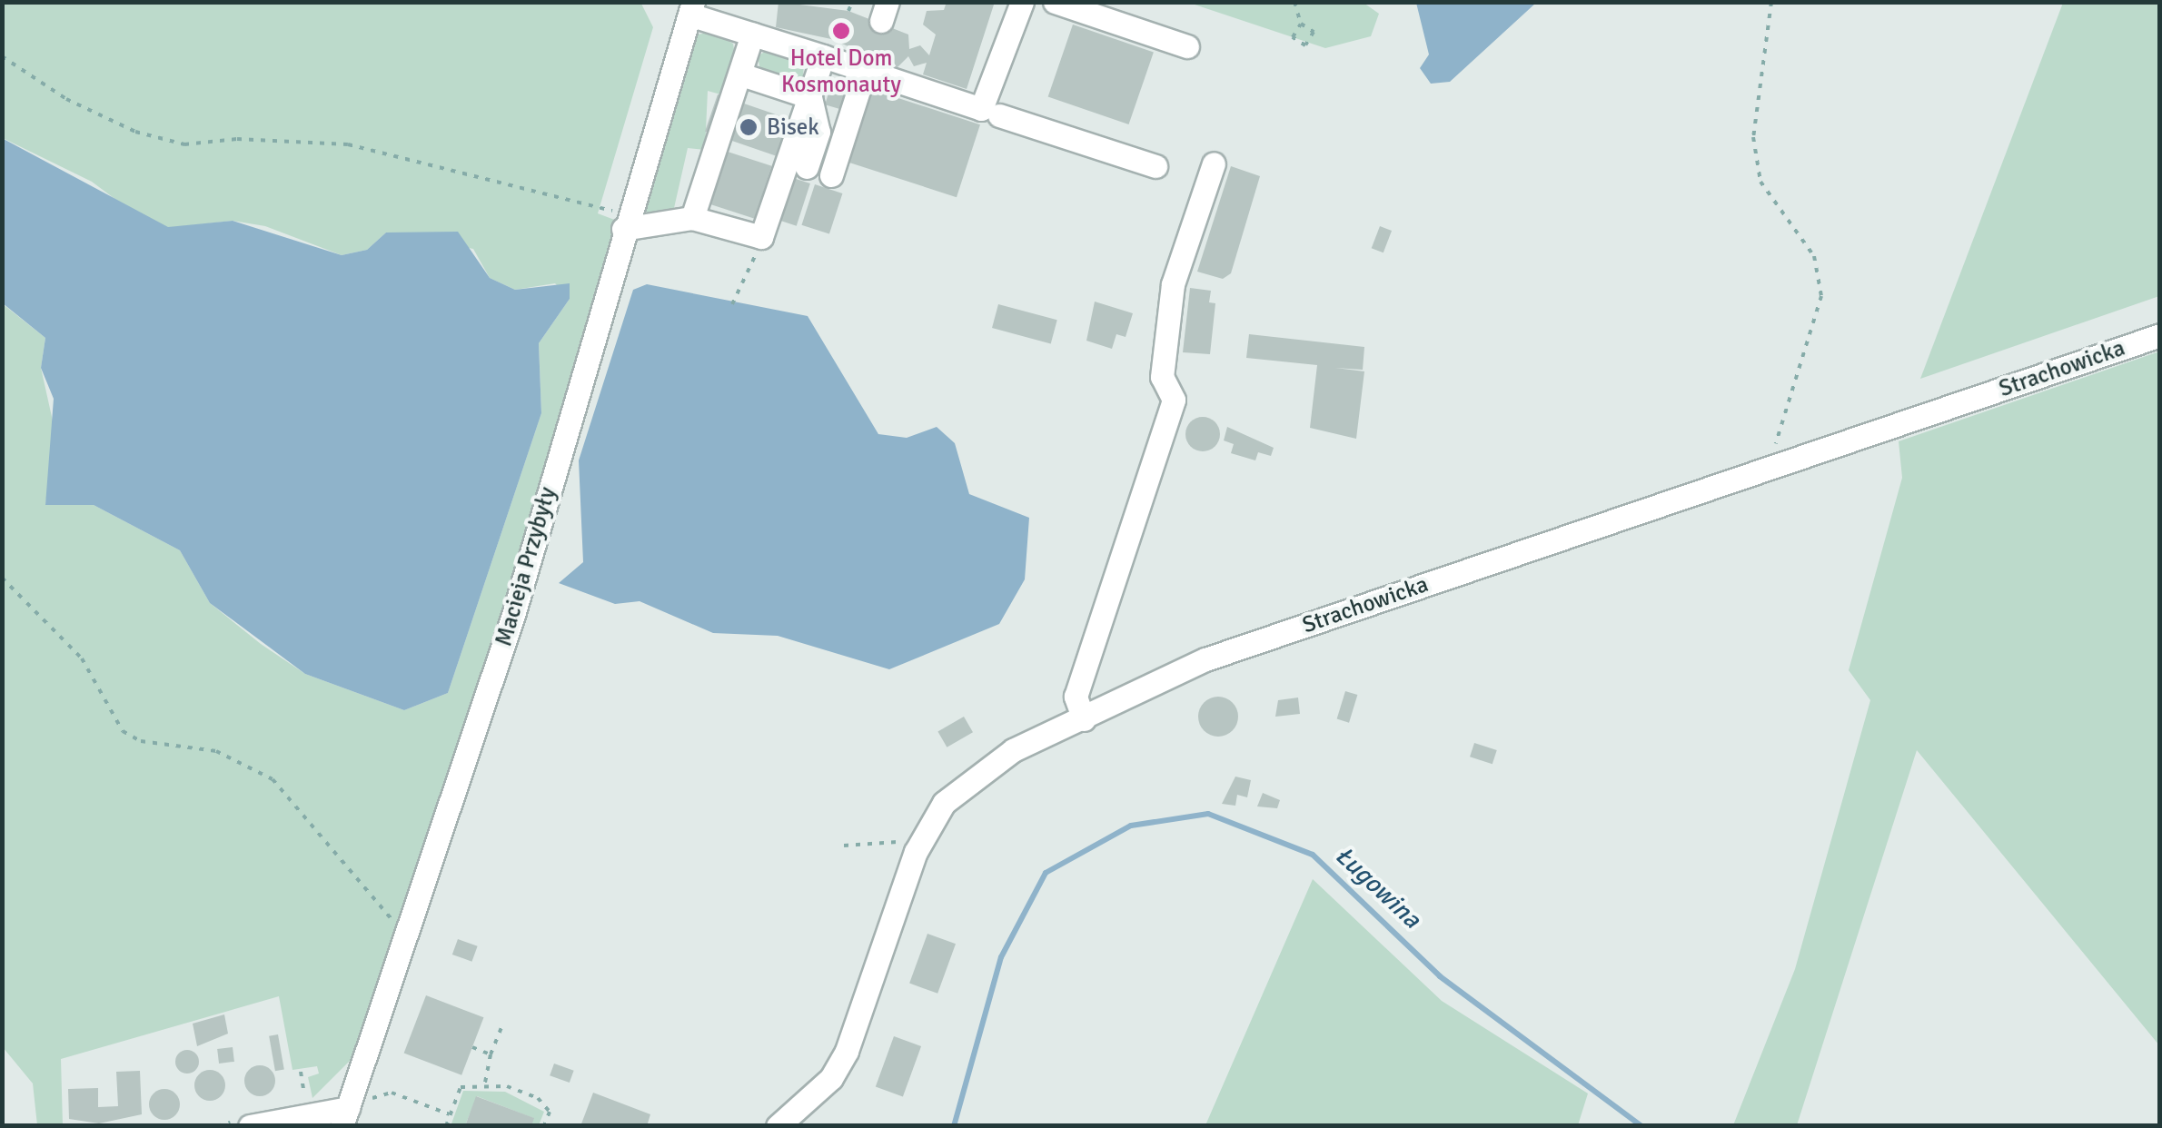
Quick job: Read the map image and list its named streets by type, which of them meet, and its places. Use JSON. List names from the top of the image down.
{
  "streets": {
    "street": ["Strachowicka", "Macieja Przybyły"]
  },
  "water": ["Ługowina"],
  "places": ["Hotel Dom Kosmonauty", "Bisek"]
}
